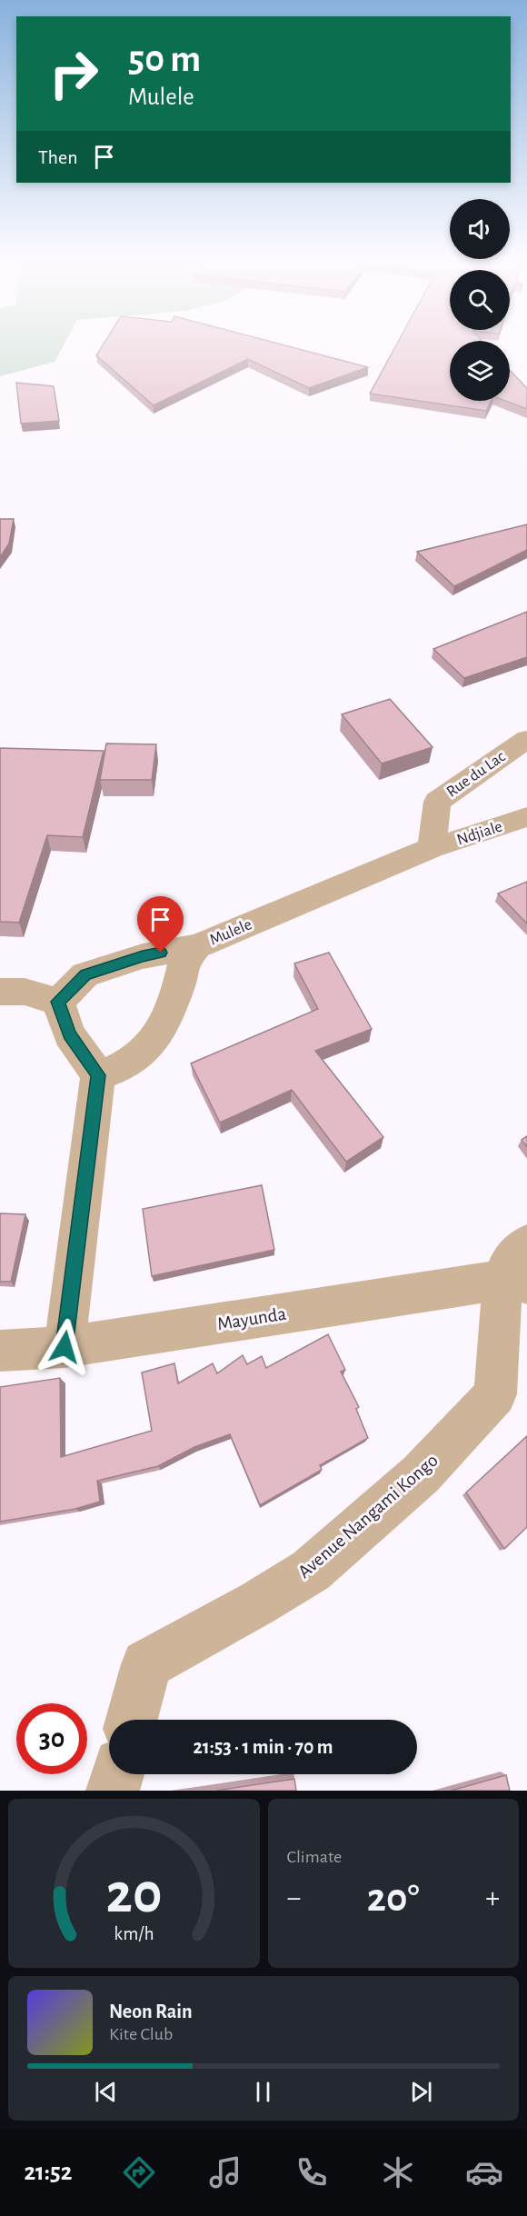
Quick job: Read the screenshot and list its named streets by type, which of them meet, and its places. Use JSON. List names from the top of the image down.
{
  "streets": {
    "street": [
      "Rue du Lac",
      "Ndjiale",
      "Mulele",
      "Mayunda",
      "Avenue Nangami Kongo"
    ]
  },
  "crossings": [
    ["Rue du Lac", "Ndjiale"],
    ["Rue du Lac", "Mulele"],
    ["Ndjiale", "Mulele"],
    ["Mayunda", "Avenue Nangami Kongo"]
  ],
  "page": {
    "turn": ["50 m", "Mulele"],
    "then": "Then",
    "limit": "30",
    "trip": "21:53 · 1 min · 70 m",
    "tile": "Climate",
    "heat": ["−", "20°", "+"],
    "song": ["Neon Rain", "Kite Club"],
    "tabs": "21:52",
    "gauge": ["20", "km/h"]
  }
}
